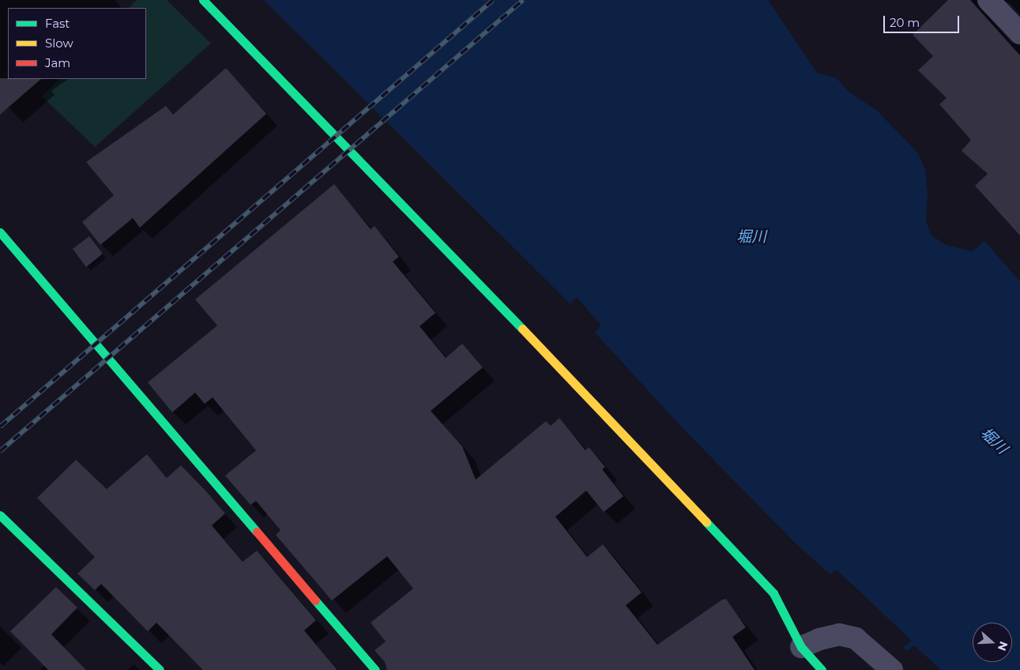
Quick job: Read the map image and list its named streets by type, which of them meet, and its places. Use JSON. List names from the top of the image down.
{
  "water": ["堀川"],
  "legend": ["Fast", "Slow", "Jam"],
  "scale_bar": "20 m",
  "north": "right"
}
